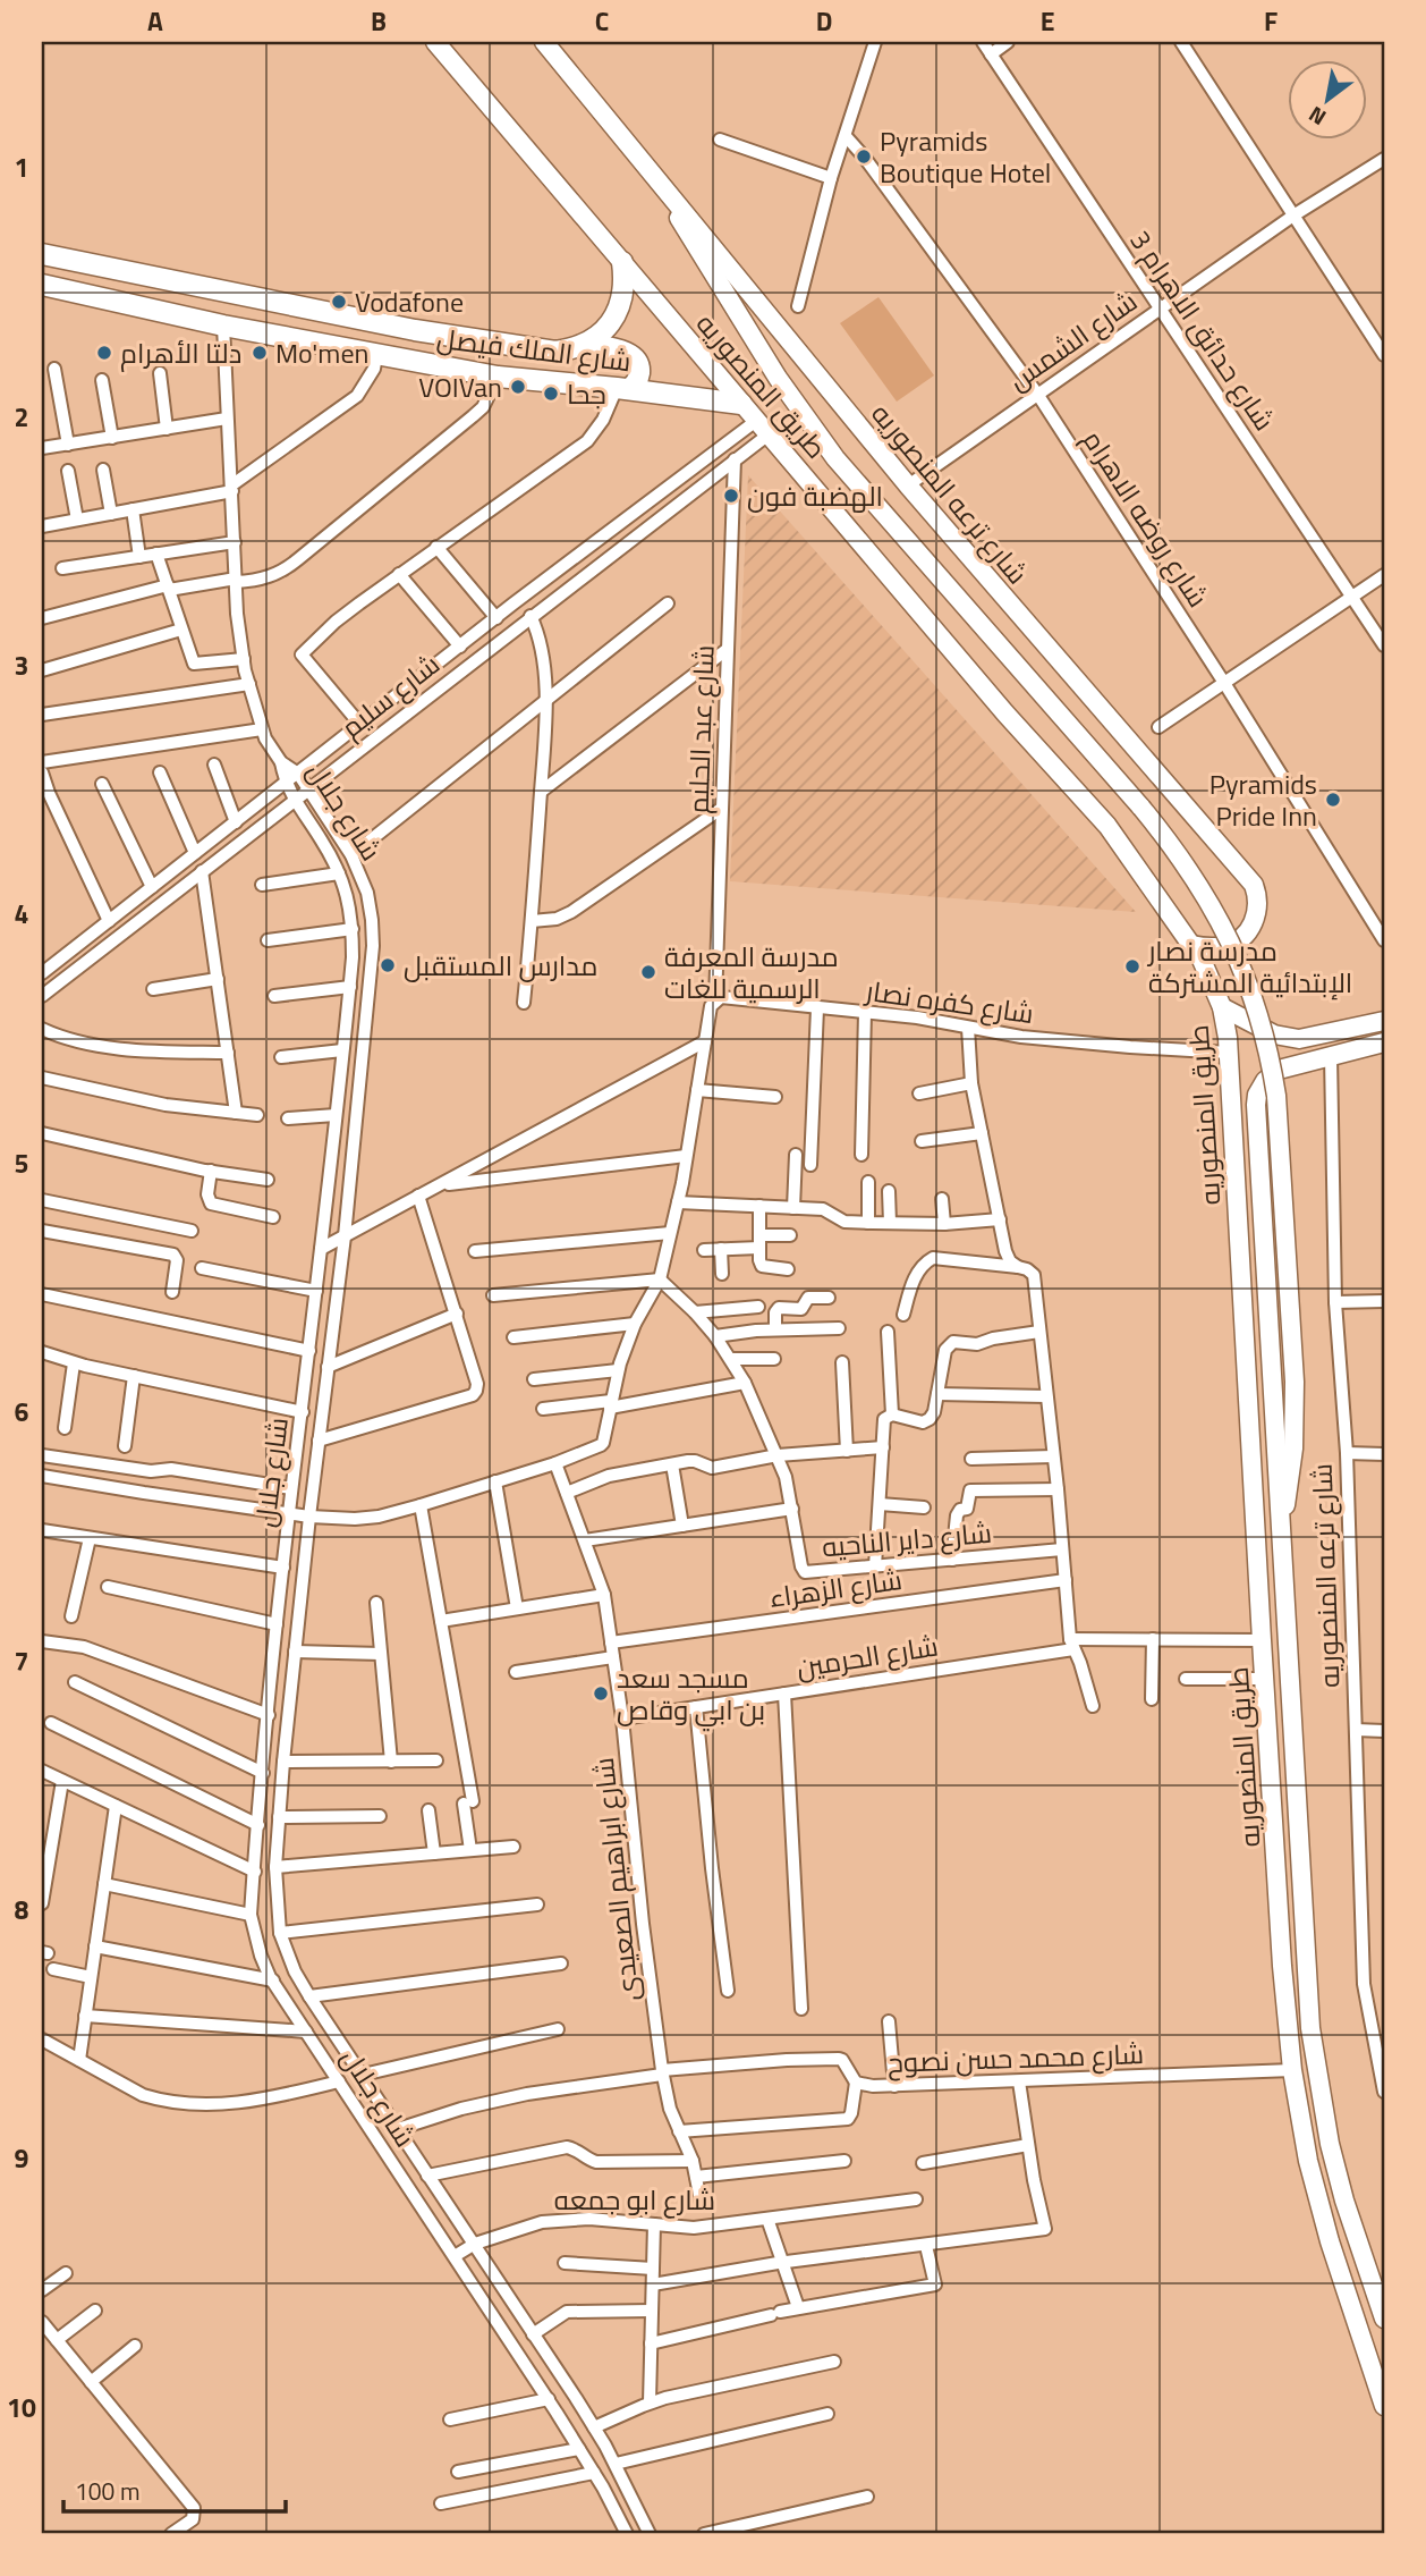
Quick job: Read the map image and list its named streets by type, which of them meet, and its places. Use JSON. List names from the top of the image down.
{
  "streets": {
    "main road": ["شارع الملك فيصل", "طريق المنصوريه", "شارع ترعه المنصوريه"],
    "street": [
      "شارع حدائق الاهرام 3",
      "شارع الشمس",
      "شارع روضه الاهرام",
      "شارع سليم",
      "شارع عبد الحليم",
      "شارع جلال",
      "شارع كفره نصار",
      "شارع داير الناحيه",
      "شارع الزهراء",
      "شارع الحرمين",
      "شارع ابراهيم الصعيدى",
      "شارع محمد حسن نصوح",
      "شارع ابو جمعه"
    ]
  },
  "crossings": [
    ["شارع حدائق الاهرام 3", "شارع الشمس"],
    ["شارع الشمس", "شارع ترعه المنصوريه"],
    ["شارع الشمس", "شارع روضه الاهرام"],
    ["شارع الملك فيصل", "طريق المنصوريه"],
    ["طريق المنصوريه", "شارع ترعه المنصوريه"],
    ["طريق المنصوريه", "شارع سليم"],
    ["طريق المنصوريه", "شارع كفره نصار"],
    ["طريق المنصوريه", "شارع الحرمين"],
    ["طريق المنصوريه", "شارع محمد حسن نصوح"],
    ["شارع سليم", "شارع عبد الحليم"],
    ["شارع سليم", "شارع جلال"],
    ["شارع عبد الحليم", "شارع كفره نصار"],
    ["شارع جلال", "شارع محمد حسن نصوح"],
    ["شارع جلال", "شارع ابو جمعه"],
    ["شارع الزهراء", "شارع ابراهيم الصعيدى"],
    ["شارع الحرمين", "شارع ابراهيم الصعيدى"],
    ["شارع ابراهيم الصعيدى", "شارع محمد حسن نصوح"]
  ],
  "places": [
    "Pyramids Boutique Hotel",
    "Vodafone",
    "دلتا الأهرام",
    "Mo'men",
    "VOIVan",
    "جحا",
    "الهضبة فون",
    "Pyramids Pride Inn",
    "مدارس المستقبل",
    "مدرسة نصار الإبتدائية المشتركة",
    "مدرسة المعرفة الرسمية للغات",
    "مسجد سعد بن ابي وقاص"
  ],
  "scale_bar": "100 m",
  "north": "bottom left",
  "grid": {
    "columns": [
      "A",
      "B",
      "C",
      "D",
      "E",
      "F"
    ],
    "rows": [
      "1",
      "2",
      "3",
      "4",
      "5",
      "6",
      "7",
      "8",
      "9",
      "10"
    ]
  }
}
